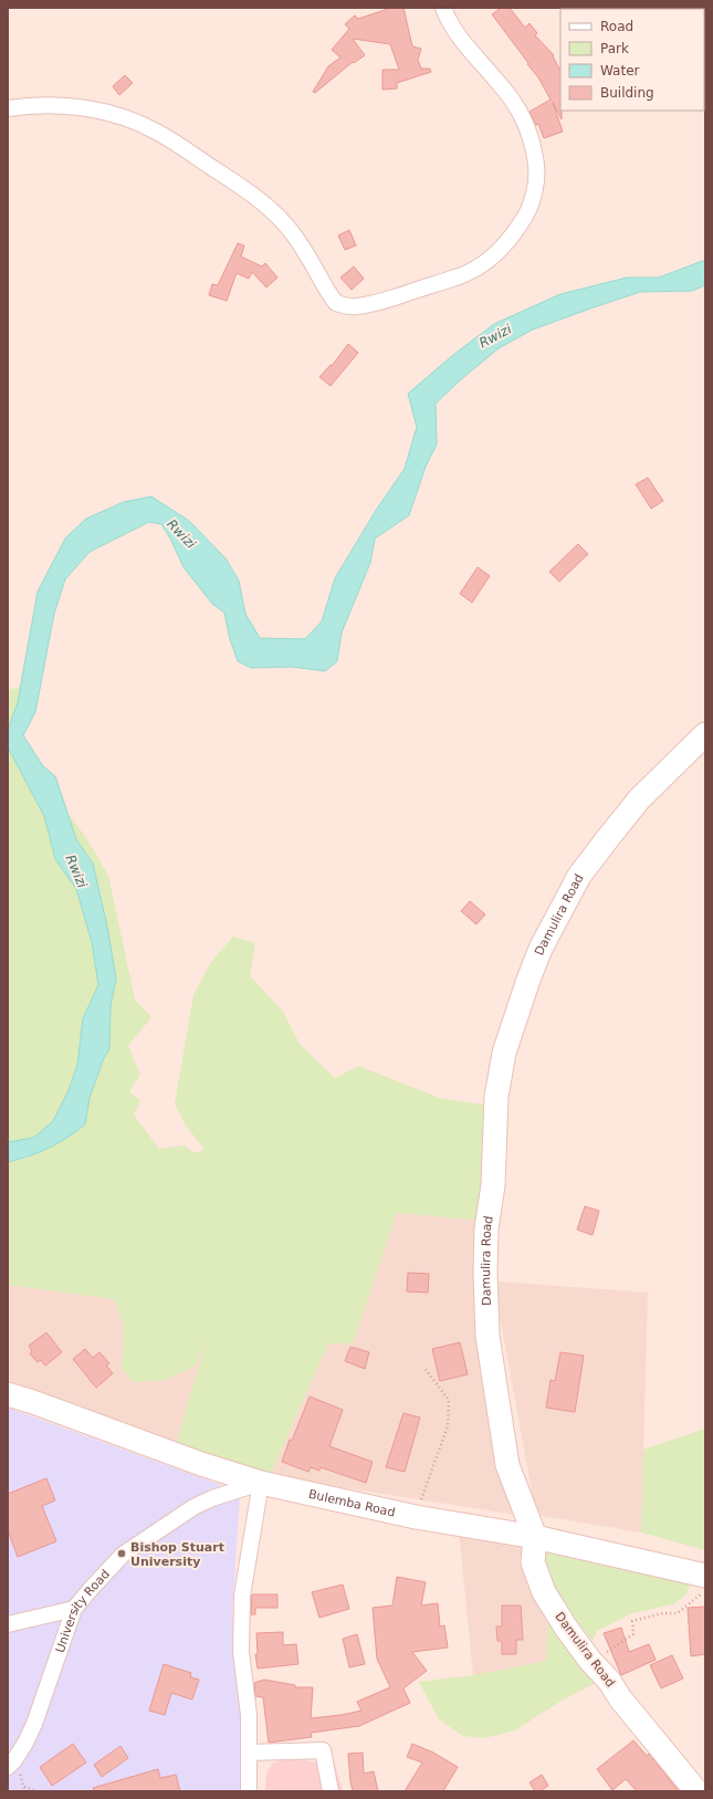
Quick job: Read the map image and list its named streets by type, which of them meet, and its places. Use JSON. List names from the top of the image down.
{
  "streets": {
    "street": ["Damulira Road", "Bulemba Road", "University Road"]
  },
  "crossings": [
    ["Damulira Road", "Bulemba Road"],
    ["Bulemba Road", "University Road"]
  ],
  "water": ["Rwizi"],
  "places": ["Bishop Stuart University"],
  "legend": [
    "Road",
    "Park",
    "Water",
    "Building"
  ]
}
